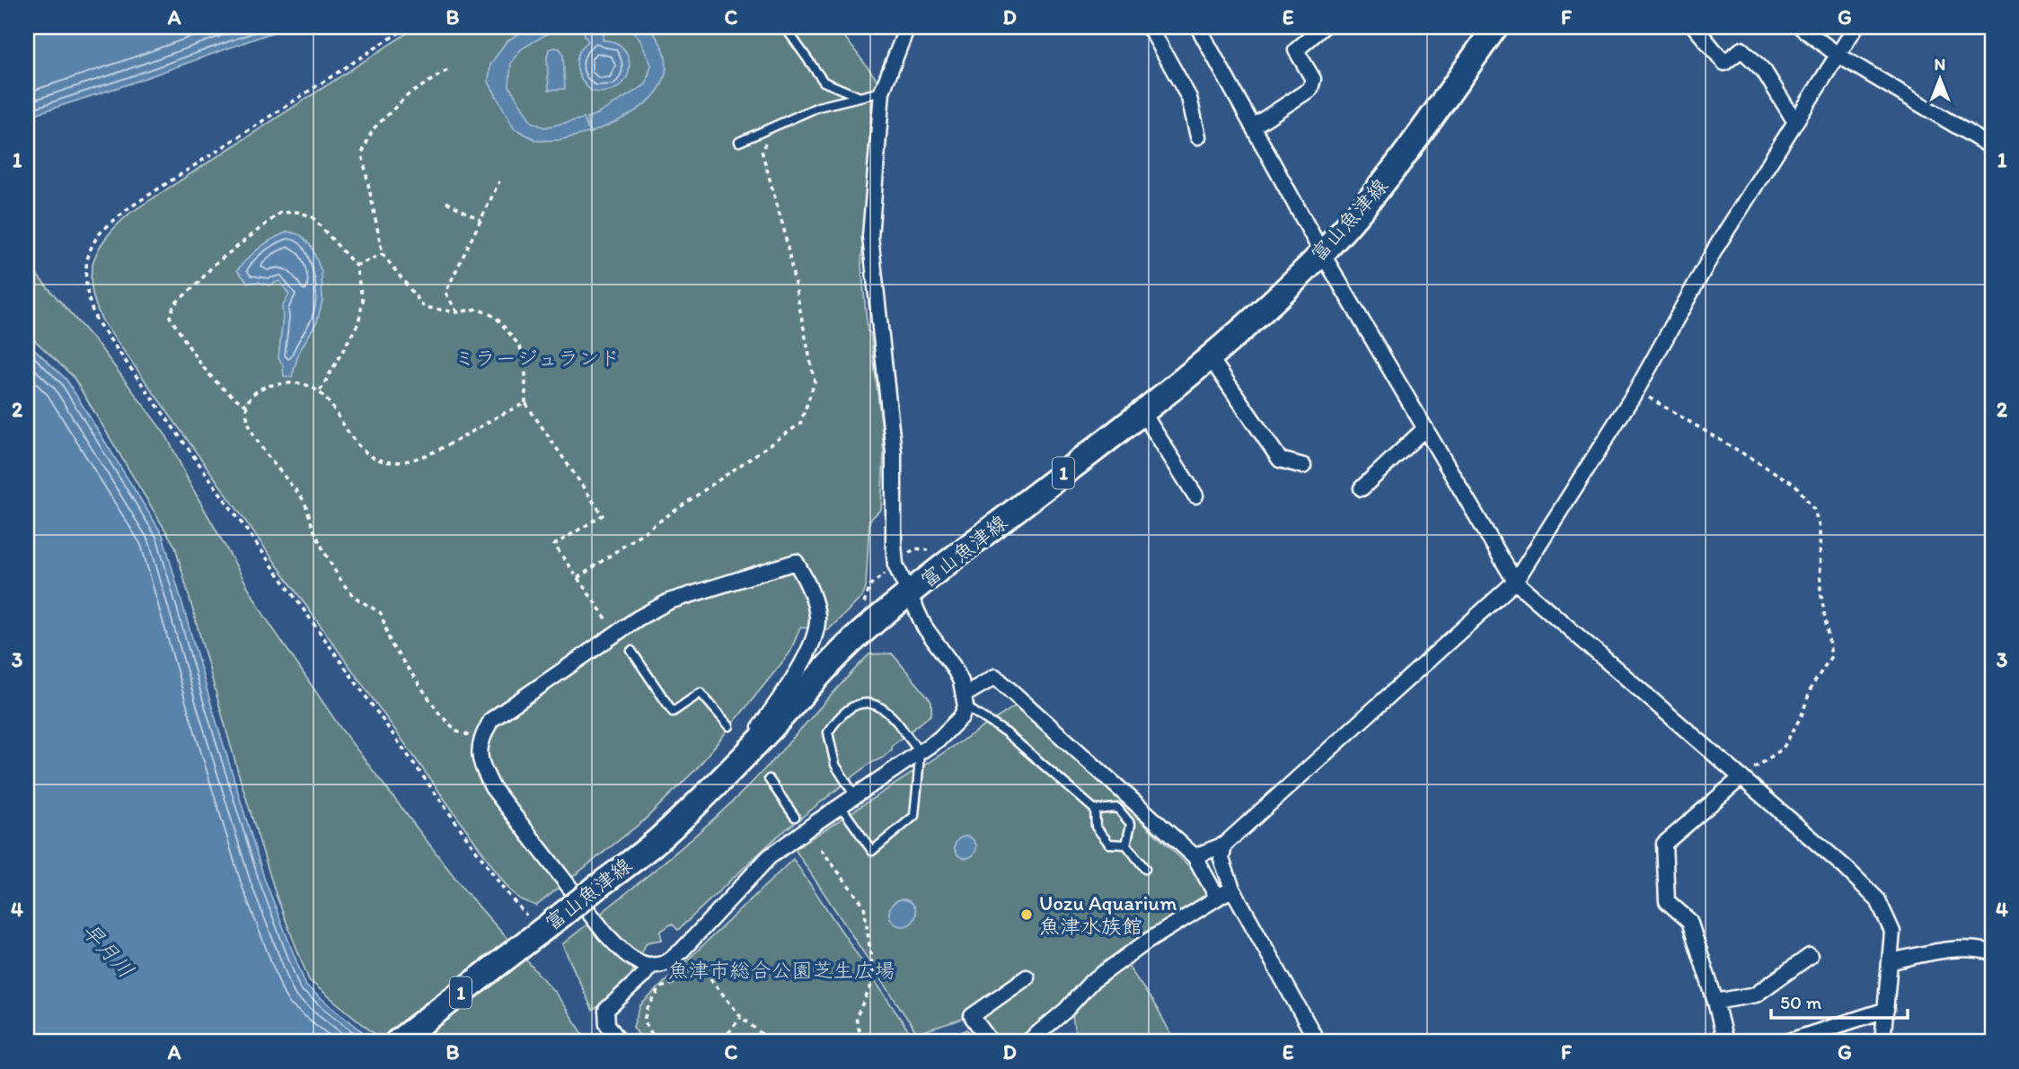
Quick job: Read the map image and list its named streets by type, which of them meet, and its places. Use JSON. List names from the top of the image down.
{
  "streets": {
    "main road": ["富山魚津線", "1"]
  },
  "water": ["早月川"],
  "parks": ["ミラージュランド", "魚津市総合公園芝生広場"],
  "places": ["Uozu Aquarium 魚津水族館"],
  "scale_bar": "50 m",
  "north": "top",
  "grid": {
    "columns": [
      "A",
      "B",
      "C",
      "D",
      "E",
      "F",
      "G"
    ],
    "rows": [
      "1",
      "2",
      "3",
      "4"
    ]
  }
}
